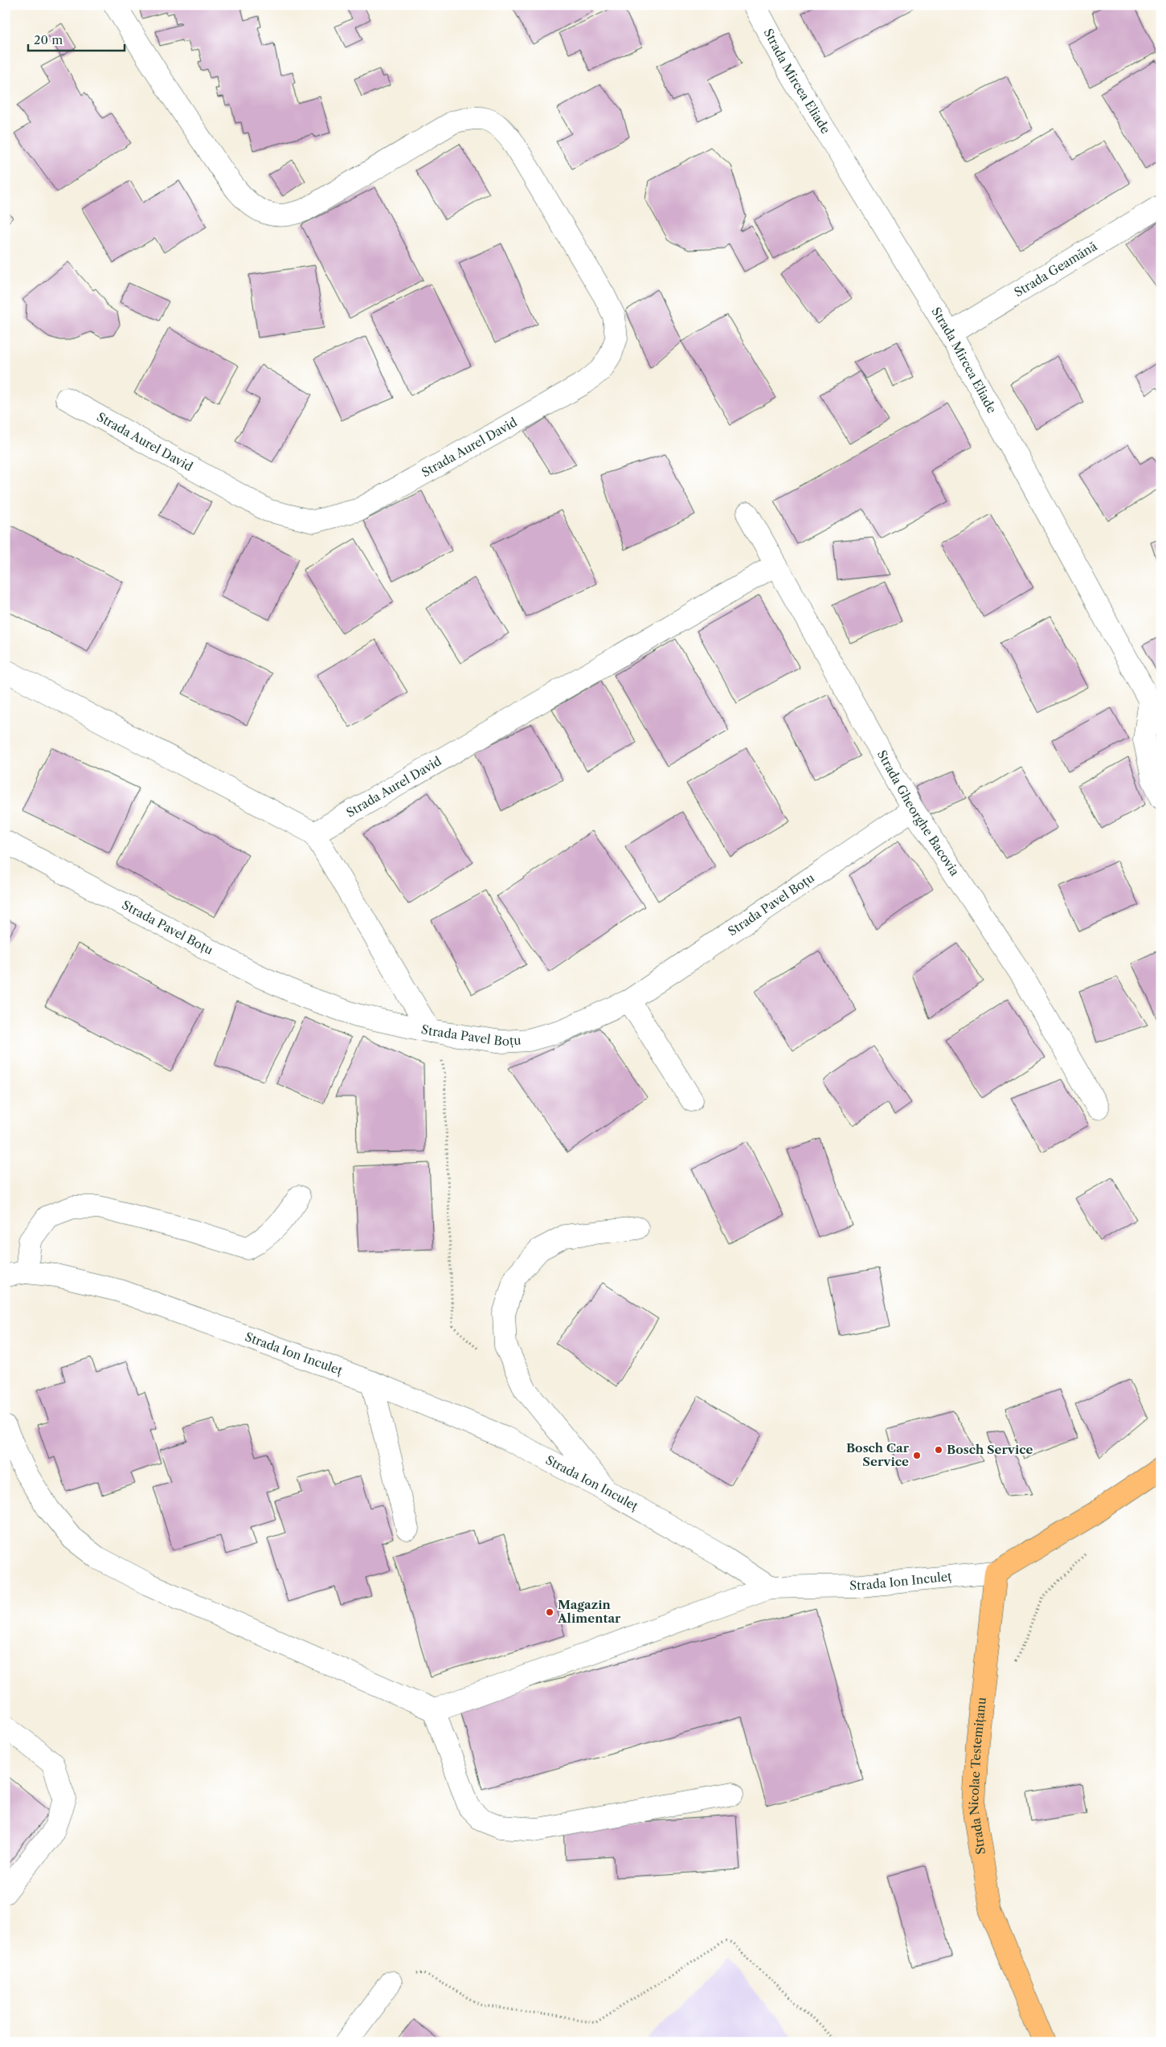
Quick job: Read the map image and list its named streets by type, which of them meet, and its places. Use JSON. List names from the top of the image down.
{
  "streets": {
    "main road": ["Strada Ion Inculeț", "Strada Nicolae Testemițanu"],
    "street": [
      "Strada Mircea Eliade",
      "Strada Geamănă",
      "Strada Aurel David",
      "Strada Gheorghe Bacovia",
      "Strada Pavel Boțu"
    ]
  },
  "crossings": [
    ["Strada Mircea Eliade", "Strada Geamănă"],
    ["Strada Aurel David", "Strada Gheorghe Bacovia"],
    ["Strada Gheorghe Bacovia", "Strada Pavel Boțu"],
    ["Strada Ion Inculeț", "Strada Nicolae Testemițanu"]
  ],
  "places": ["Bosch Service", "Bosch Car Service", "Magazin Alimentar"],
  "scale_bar": "20 m"
}
